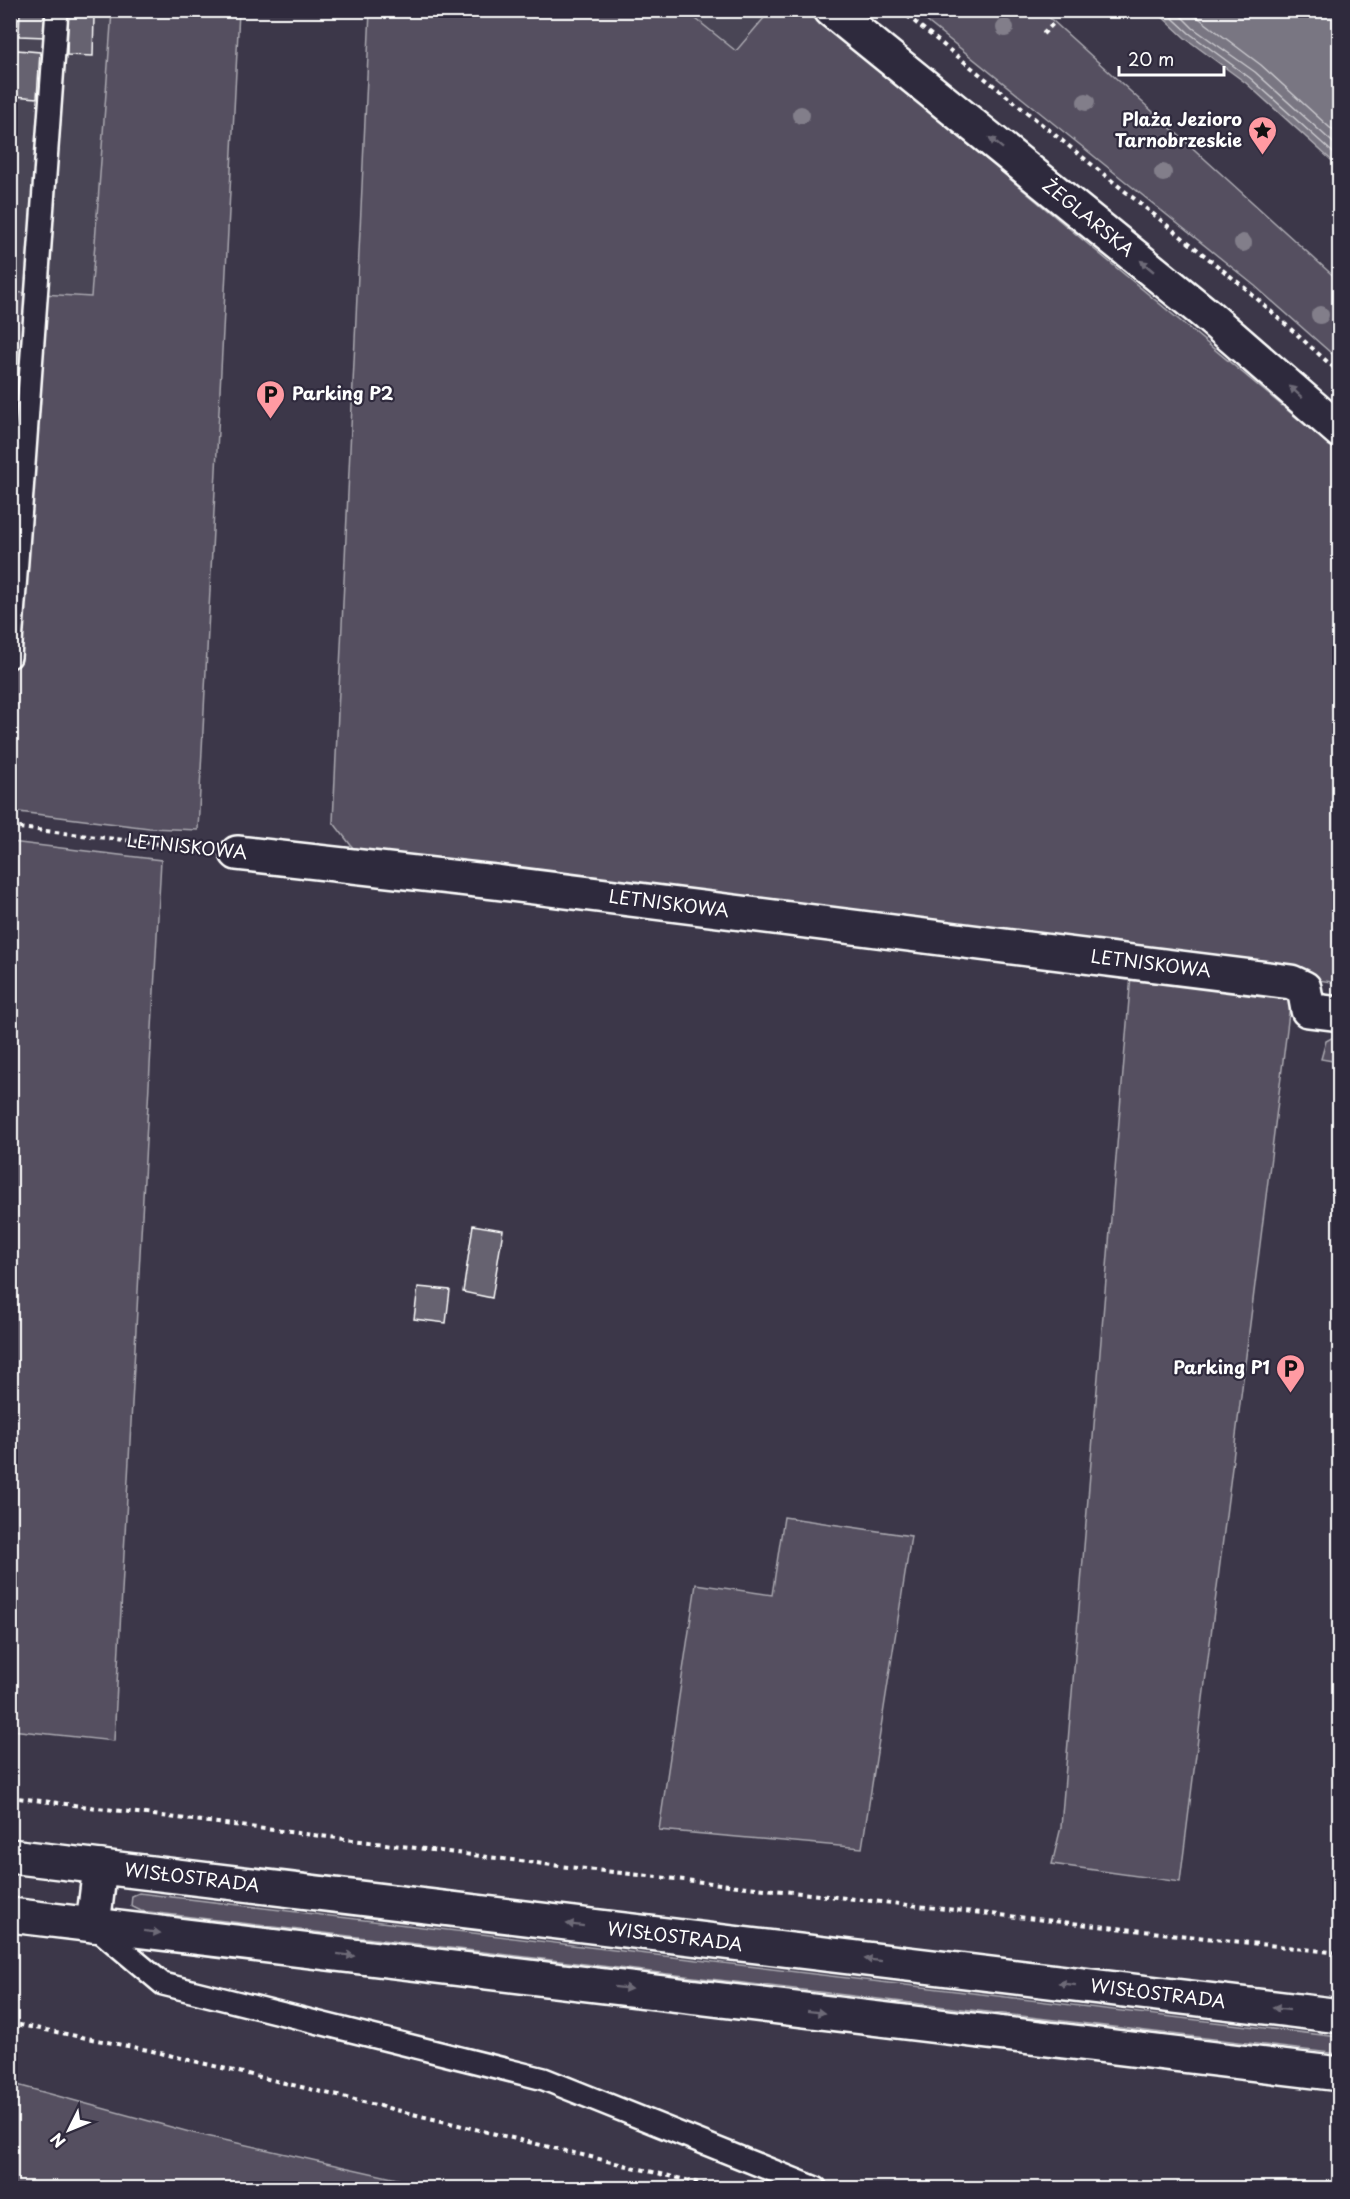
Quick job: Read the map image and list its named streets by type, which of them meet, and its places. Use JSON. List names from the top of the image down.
{
  "streets": {
    "main road": ["ŻEGLARSKA", "LETNISKOWA", "WISŁOSTRADA"]
  },
  "one_way": ["ŻEGLARSKA"],
  "places": {
    "place": ["Plaża Jezioro Tarnobrzeskie"],
    "parking": ["Parking P2", "Parking P1"]
  },
  "scale_bar": "20 m",
  "north": "bottom left"
}
